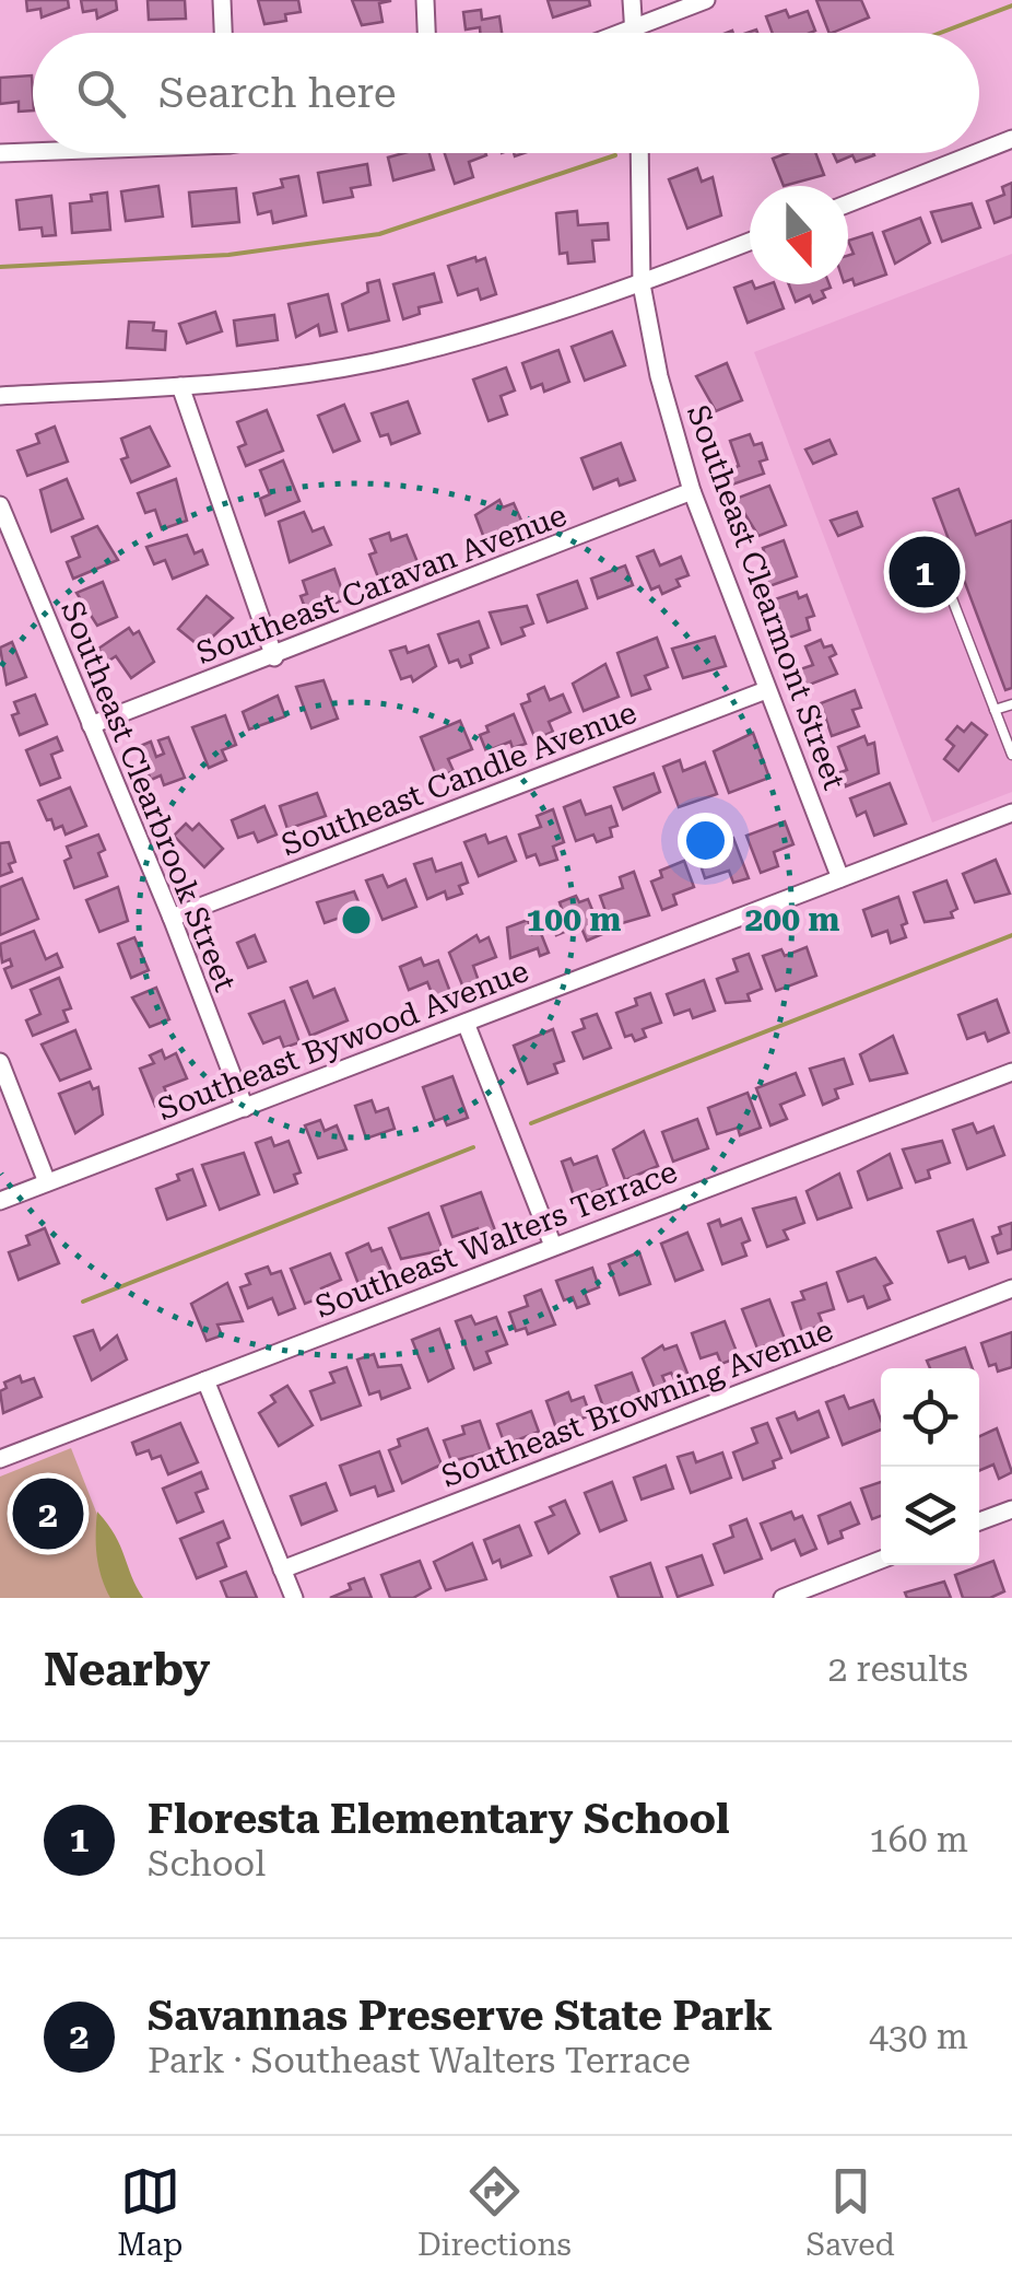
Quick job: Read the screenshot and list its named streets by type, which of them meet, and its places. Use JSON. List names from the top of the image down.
{
  "streets": {
    "street": [
      "Southeast Caravan Avenue",
      "Southeast Clearmont Street",
      "Southeast Candle Avenue",
      "Southeast Clearbrook Street",
      "Southeast Bywood Avenue",
      "Southeast Walters Terrace",
      "Southeast Browning Avenue"
    ]
  },
  "crossings": [
    ["Southeast Caravan Avenue", "Southeast Clearmont Street"],
    ["Southeast Caravan Avenue", "Southeast Clearbrook Street"],
    ["Southeast Clearmont Street", "Southeast Candle Avenue"],
    ["Southeast Clearmont Street", "Southeast Bywood Avenue"],
    ["Southeast Candle Avenue", "Southeast Clearbrook Street"],
    ["Southeast Clearbrook Street", "Southeast Bywood Avenue"]
  ],
  "north": "bottom",
  "page": {
    "search": "Search here",
    "pins": ["1", "2"],
    "heading": ["Nearby", "2 results"],
    "list": [
      {
        "mark": "1",
        "name": "Floresta Elementary School",
        "note": "School",
        "value": "160 m"
      },
      {
        "mark": "2",
        "name": "Savannas Preserve State Park",
        "note": "Park · Southeast Walters Terrace",
        "value": "430 m"
      }
    ],
    "nav": ["Map", "Directions", "Saved"]
  },
  "rings": ["100 m", "200 m"]
}
